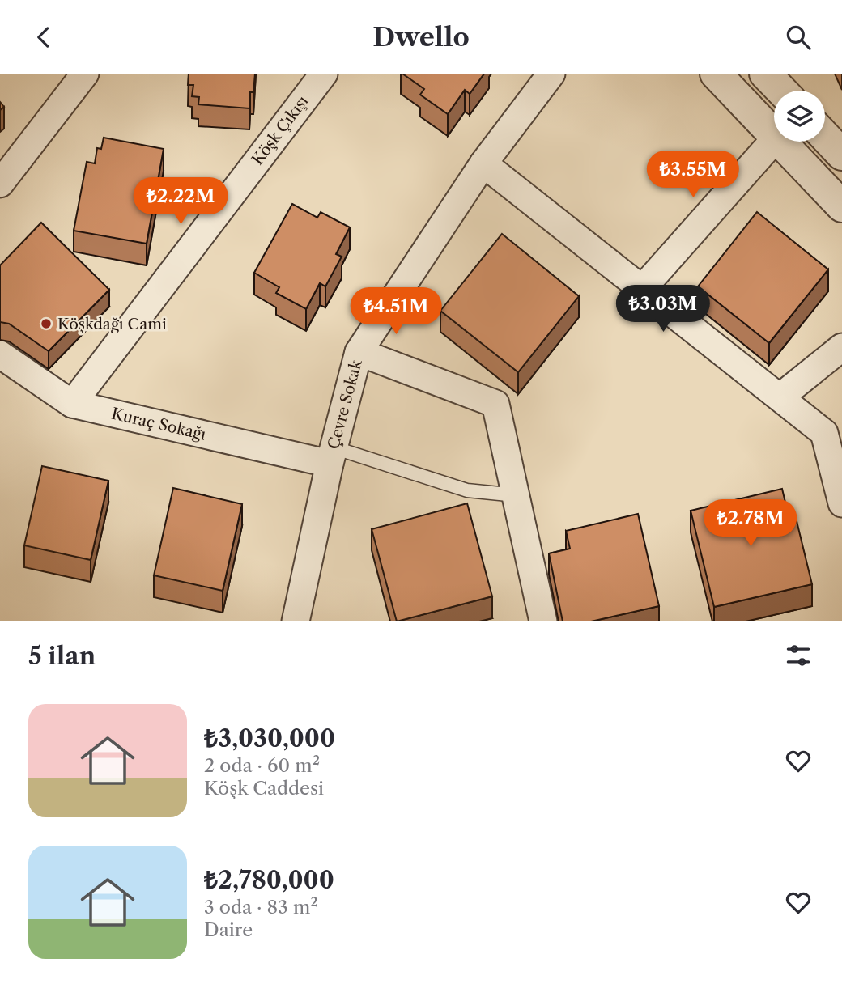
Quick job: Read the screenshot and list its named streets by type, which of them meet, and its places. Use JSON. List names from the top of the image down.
{
  "streets": {
    "street": ["Köşk Çıkışı", "Çevre Sokak", "Kuraç Sokağı"]
  },
  "crossings": [
    ["Köşk Çıkışı", "Kuraç Sokağı"],
    ["Çevre Sokak", "Kuraç Sokağı"]
  ],
  "places": ["Köşkdağı Cami"],
  "page": {
    "header": "Dwello",
    "price": [
      "₺3.55M",
      "₺2.22M",
      "₺3.03M",
      "₺4.51M",
      "₺2.78M"
    ],
    "heading": "5 ilan",
    "list": [
      {
        "name": "₺3,030,000",
        "note": "2 oda · 60 m² · Köşk Caddesi"
      },
      {
        "name": "₺2,780,000",
        "note": "3 oda · 83 m² · Daire"
      }
    ]
  }
}
